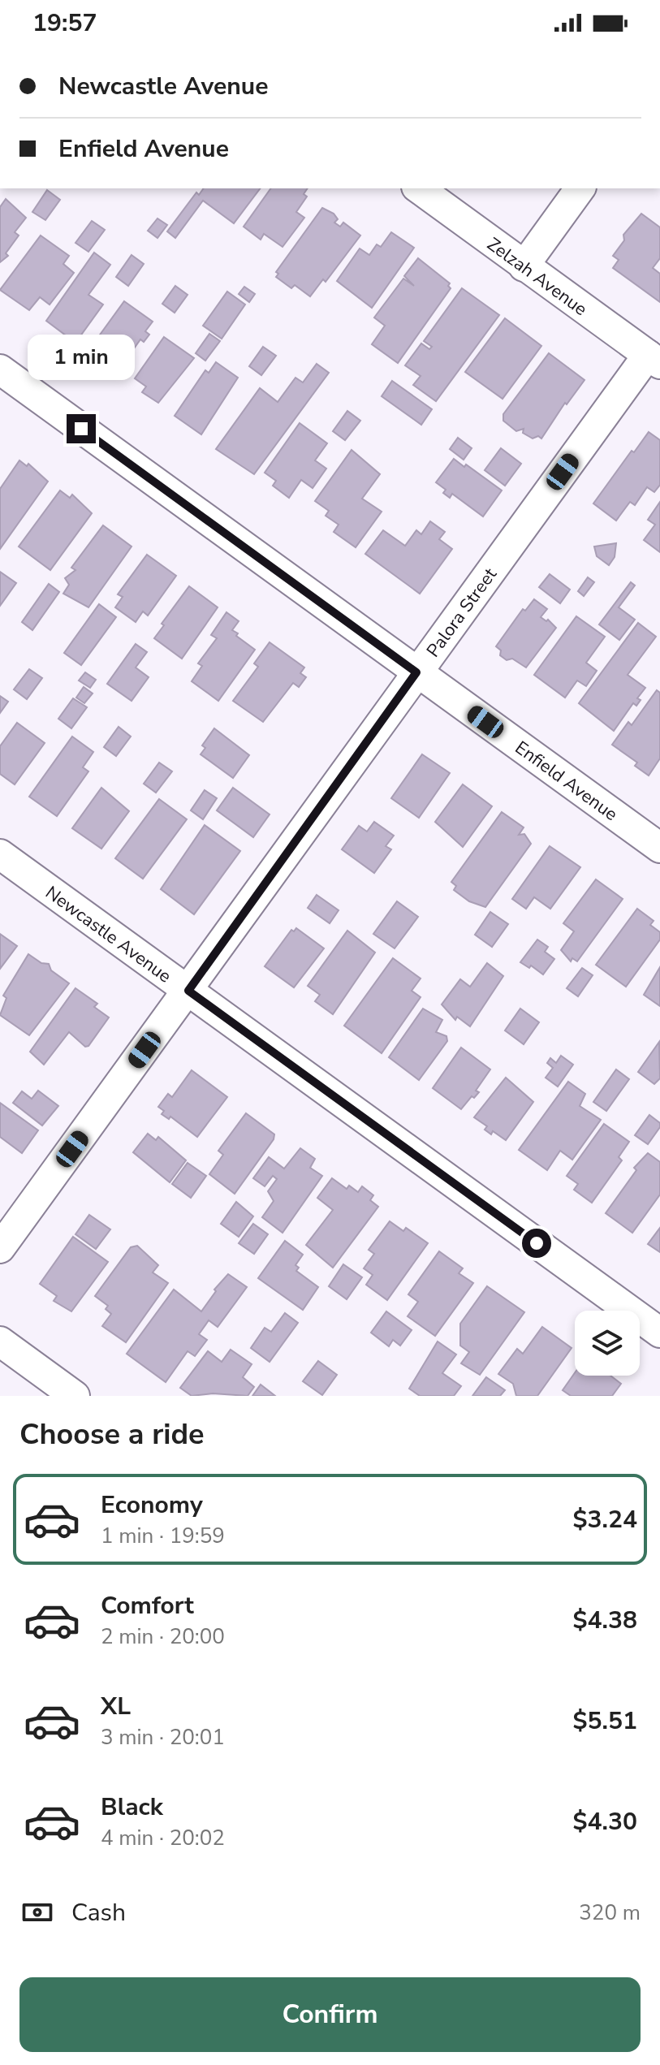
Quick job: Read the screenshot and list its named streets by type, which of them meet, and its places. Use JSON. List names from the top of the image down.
{
  "streets": {
    "street": [
      "Zelzah Avenue",
      "Palora Street",
      "Enfield Avenue",
      "Newcastle Avenue"
    ]
  },
  "crossings": [
    ["Zelzah Avenue", "Palora Street"],
    ["Palora Street", "Enfield Avenue"],
    ["Palora Street", "Newcastle Avenue"]
  ],
  "page": {
    "status": "19:57",
    "banner": ["Newcastle Avenue", "Enfield Avenue"],
    "bubble": "1 min",
    "heading": "Choose a ride",
    "list": [
      {
        "name": "Economy",
        "note": "1 min · 19:59",
        "value": "$3.24"
      },
      {
        "name": "Comfort",
        "note": "2 min · 20:00",
        "value": "$4.38"
      },
      {
        "name": "XL",
        "note": "3 min · 20:01",
        "value": "$5.51"
      },
      {
        "name": "Black",
        "note": "4 min · 20:02",
        "value": "$4.30"
      }
    ],
    "pay": ["Cash", "320 m"],
    "buttons": "Confirm"
  }
}
